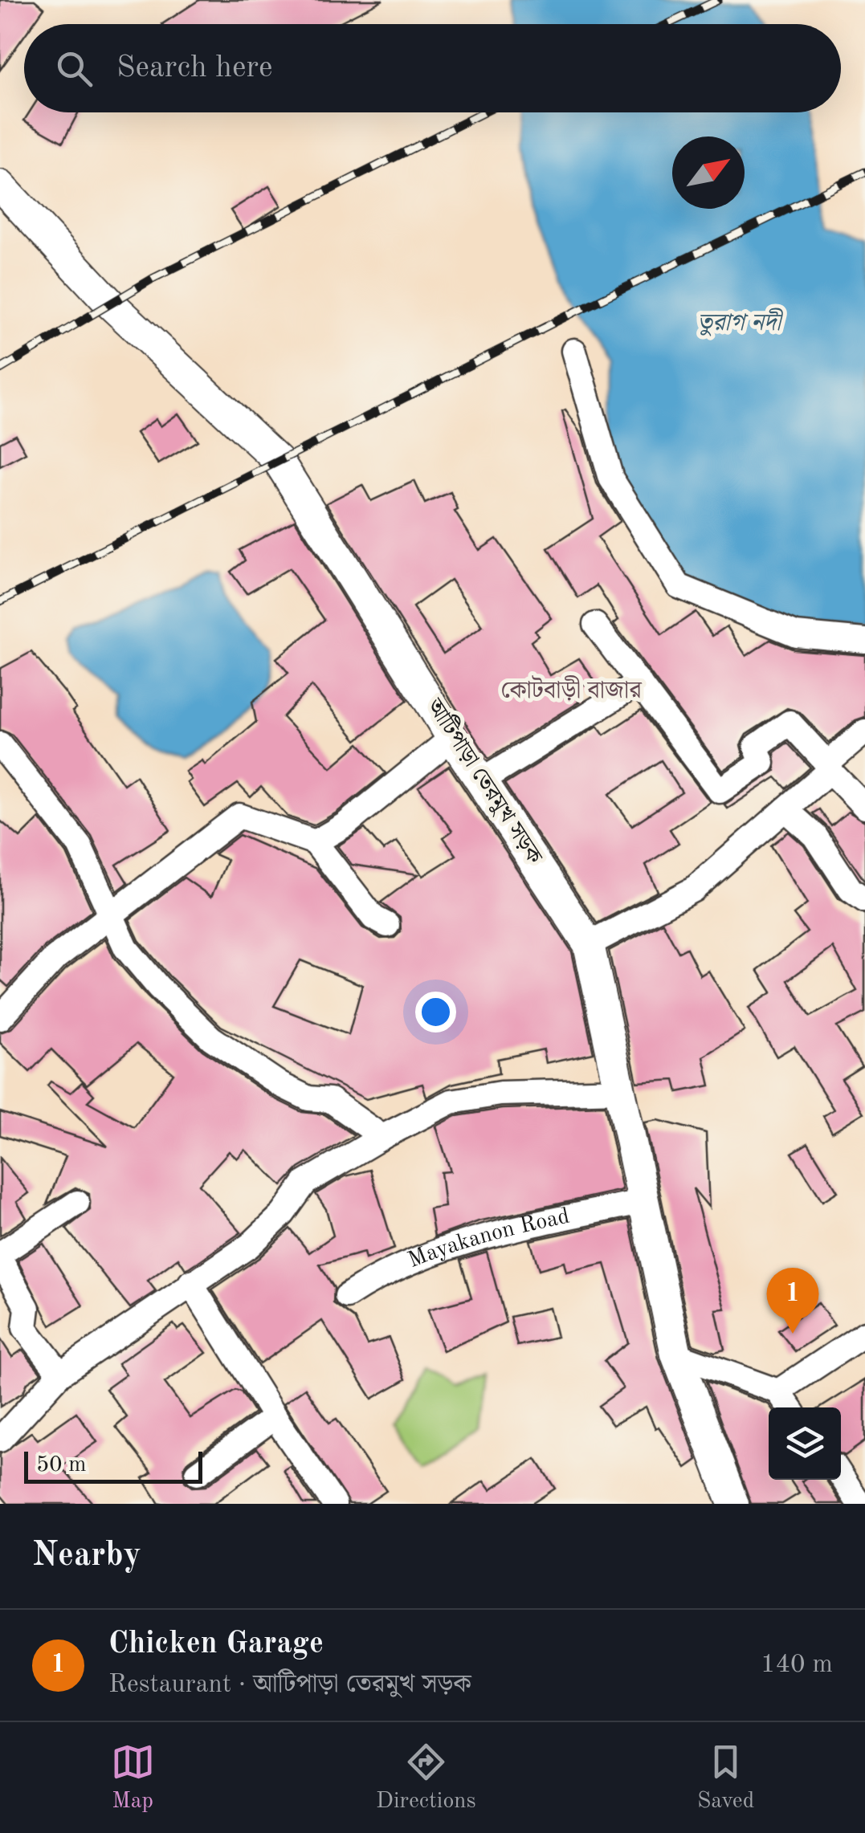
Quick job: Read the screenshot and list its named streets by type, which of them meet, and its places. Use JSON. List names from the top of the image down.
{
  "streets": {
    "main road": ["আটিপাড়া তেরমুখ সড়ক"],
    "street": ["Mayakanon Road"]
  },
  "crossings": [
    ["আটিপাড়া তেরমুখ সড়ক", "Mayakanon Road"]
  ],
  "districts": ["কোটবাড়ী বাজার"],
  "water": ["তুরাগ নদী"],
  "scale_bar": "50 m",
  "north": "top right",
  "page": {
    "search": "Search here",
    "pins": "1",
    "scale": "50 m",
    "heading": "Nearby",
    "list": [
      {
        "mark": "1",
        "name": "Chicken Garage",
        "note": "Restaurant · আটিপাড়া তেরমুখ সড়ক",
        "value": "140 m"
      }
    ],
    "nav": ["Map", "Directions", "Saved"]
  }
}
